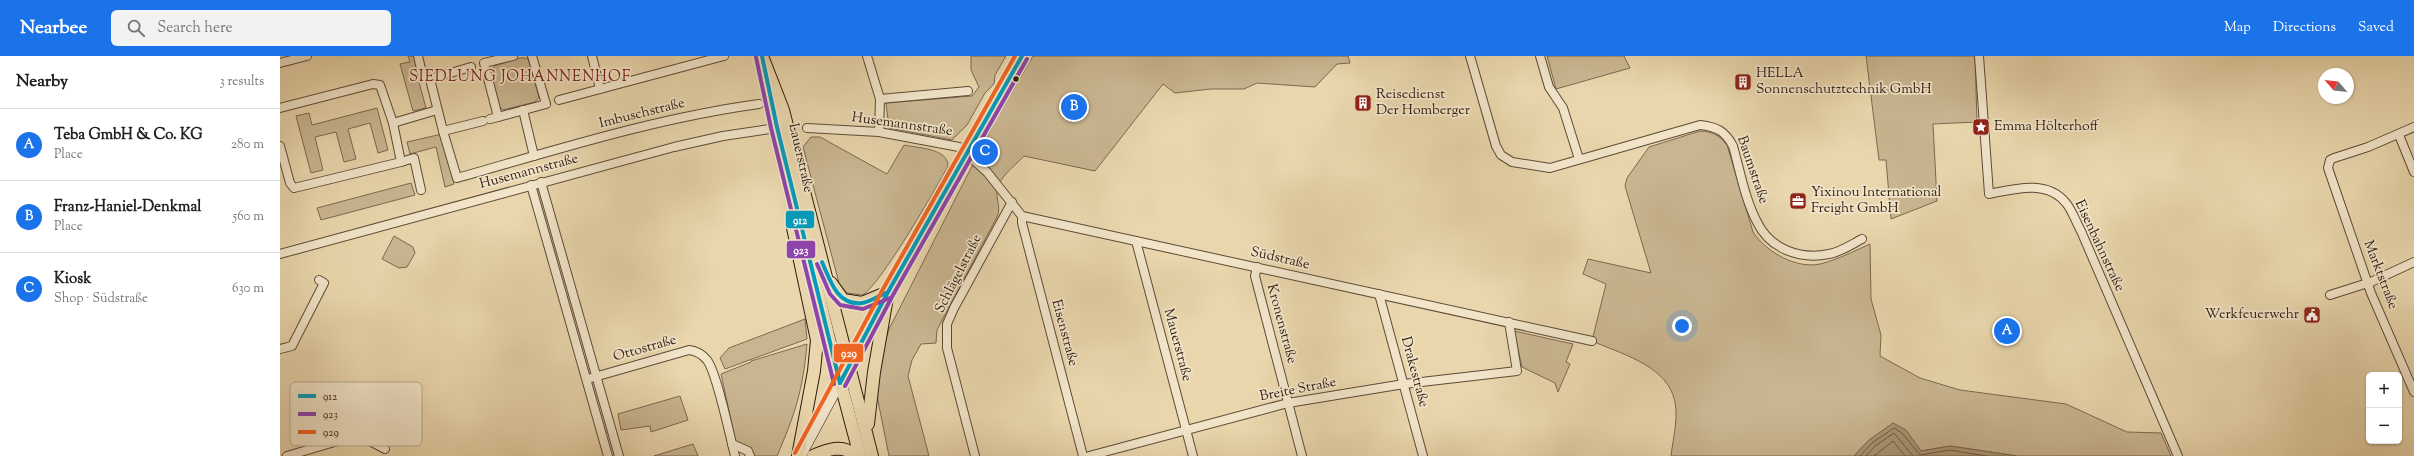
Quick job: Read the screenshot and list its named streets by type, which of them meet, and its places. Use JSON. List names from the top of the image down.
{
  "streets": {
    "main road": ["Lauerstraße"],
    "street": [
      "Imbuschstraße",
      "Husemannstraße",
      "Baumstraße",
      "Eisenbahnstraße",
      "Südstraße",
      "Schlägelstraße",
      "Marktstraße",
      "Kronenstraße",
      "Eisenstraße",
      "Mauerstraße",
      "Ottostraße",
      "Drakestraße",
      "Breite Straße"
    ]
  },
  "crossings": [
    ["Husemannstraße", "Lauerstraße"],
    ["Südstraße", "Kronenstraße"],
    ["Südstraße", "Eisenstraße"],
    ["Südstraße", "Mauerstraße"],
    ["Südstraße", "Drakestraße"],
    ["Südstraße", "Breite Straße"],
    ["Kronenstraße", "Breite Straße"],
    ["Mauerstraße", "Breite Straße"],
    ["Drakestraße", "Breite Straße"]
  ],
  "districts": ["SIEDLUNG JOHANNENHOF"],
  "places": {
    "building": ["HELLA Sonnenschutztechnik GmbH", "Reisedienst Der Homberger"],
    "place": ["Emma Hölterhoff"],
    "office": ["Yixinou International Freight GmbH"],
    "public building": ["Werkfeuerwehr"]
  },
  "lines": ["transit line 912", "transit line 929", "transit line 923"],
  "legend": ["912", "923", "929"],
  "north": "top left",
  "page": {
    "header": "Nearbee",
    "search": "Search here",
    "nav": ["Map", "Directions", "Saved"],
    "heading": ["Nearby", "3 results"],
    "pins": ["B", "C", "A"],
    "list": [
      {
        "mark": "A",
        "name": "Teba GmbH & Co. KG",
        "note": "Place",
        "value": "280 m"
      },
      {
        "mark": "B",
        "name": "Franz-Haniel-Denkmal",
        "note": "Place",
        "value": "560 m"
      },
      {
        "mark": "C",
        "name": "Kiosk",
        "note": "Shop · Südstraße",
        "value": "630 m"
      }
    ],
    "map_buttons": ["+", "−"]
  }
}
